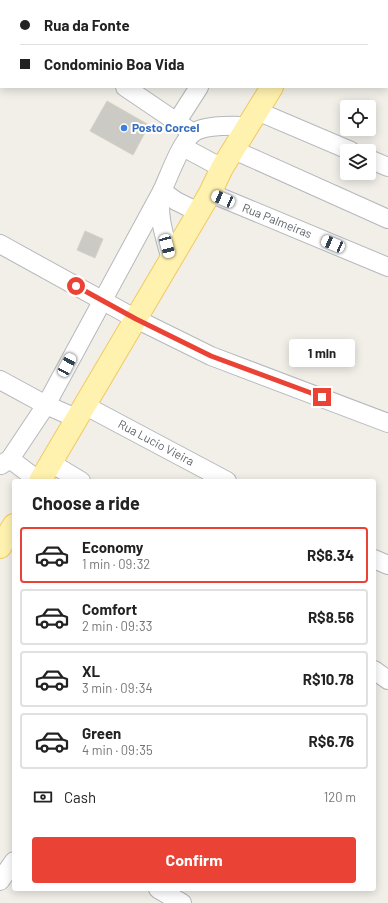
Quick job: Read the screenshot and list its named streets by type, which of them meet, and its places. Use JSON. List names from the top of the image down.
{
  "streets": {
    "street": ["Rua Palmeiras", "Rua Lucio Vieira"]
  },
  "places": ["Posto Corcel"],
  "page": {
    "banner": ["Rua da Fonte", "Condominio Boa Vida"],
    "bubble": "1 min",
    "heading": "Choose a ride",
    "list": [
      {
        "name": "Economy",
        "note": "1 min · 09:32",
        "value": "R$6.34"
      },
      {
        "name": "Comfort",
        "note": "2 min · 09:33",
        "value": "R$8.56"
      },
      {
        "name": "XL",
        "note": "3 min · 09:34",
        "value": "R$10.78"
      },
      {
        "name": "Green",
        "note": "4 min · 09:35",
        "value": "R$6.76"
      }
    ],
    "pay": ["Cash", "120 m"],
    "buttons": "Confirm"
  }
}
